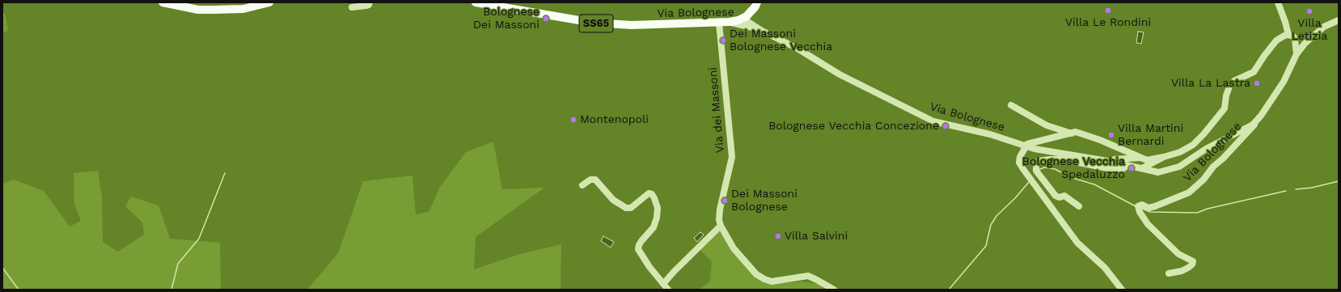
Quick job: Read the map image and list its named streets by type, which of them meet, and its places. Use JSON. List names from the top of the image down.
{
  "streets": {
    "main road": ["Via Bolognese", "SS65"],
    "street": ["Via dei Massoni"]
  },
  "crossings": [
    ["Via Bolognese", "SS65"],
    ["Via Bolognese", "Via dei Massoni"]
  ],
  "places": [
    "Villa Le Rondini",
    "Villa Letizia",
    "Bolognese Dei Massoni",
    "Dei Massoni Bolognese Vecchia",
    "Villa La Lastra",
    "Montenopoli",
    "Bolognese Vecchia Concezione",
    "Villa Martini Bernardi",
    "Bolognese Vecchia Spedaluzzo",
    "Dei Massoni Bolognese",
    "Villa Salvini"
  ]
}
